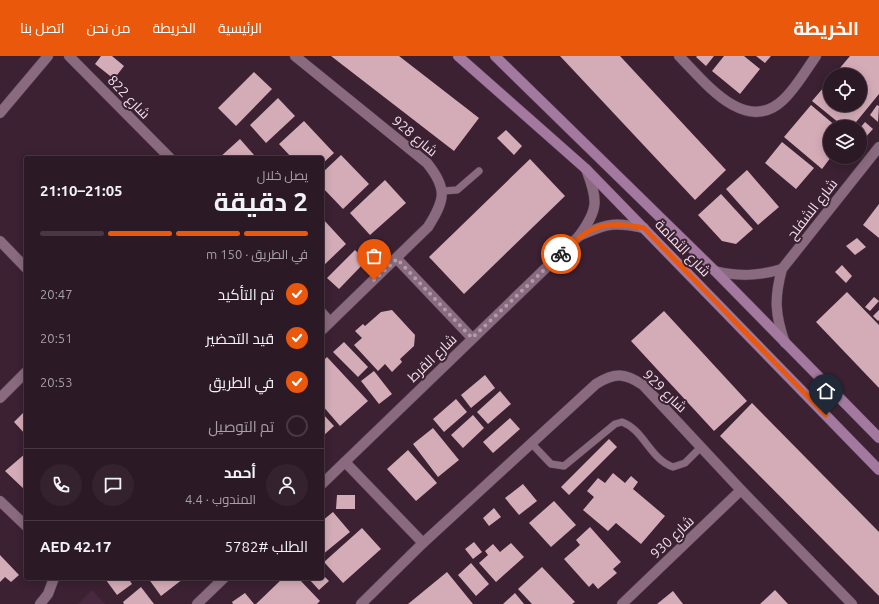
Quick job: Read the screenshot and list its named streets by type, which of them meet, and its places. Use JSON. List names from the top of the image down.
{
  "streets": {
    "street": [
      "شارع 822",
      "شارع 928",
      "شارع الشفلح",
      "شارع الثمامة",
      "شارع القرط",
      "شارع 929",
      "شارع 930"
    ]
  },
  "crossings": [
    ["شارع الشفلح", "شارع الثمامة"],
    ["شارع الثمامة", "شارع القرط"],
    ["شارع 929", "شارع 930"]
  ],
  "page": {
    "header": "الخريطة",
    "nav": [
      "الرئيسية",
      "الخريطة",
      "من نحن",
      "اتصل بنا"
    ],
    "heading": ["2 دقيقة", "يصل خلال", "21:05–21:10"],
    "panel": [
      "أحمد",
      "المندوب · 4.4",
      "الطلب #5782",
      "AED 42.17"
    ],
    "bar": "في الطريق · 150 m",
    "list": [
      ["تم التأكيد", "20:47"],
      ["قيد التحضير", "20:51"],
      ["في الطريق", "20:53"],
      "تم التوصيل"
    ]
  }
}
